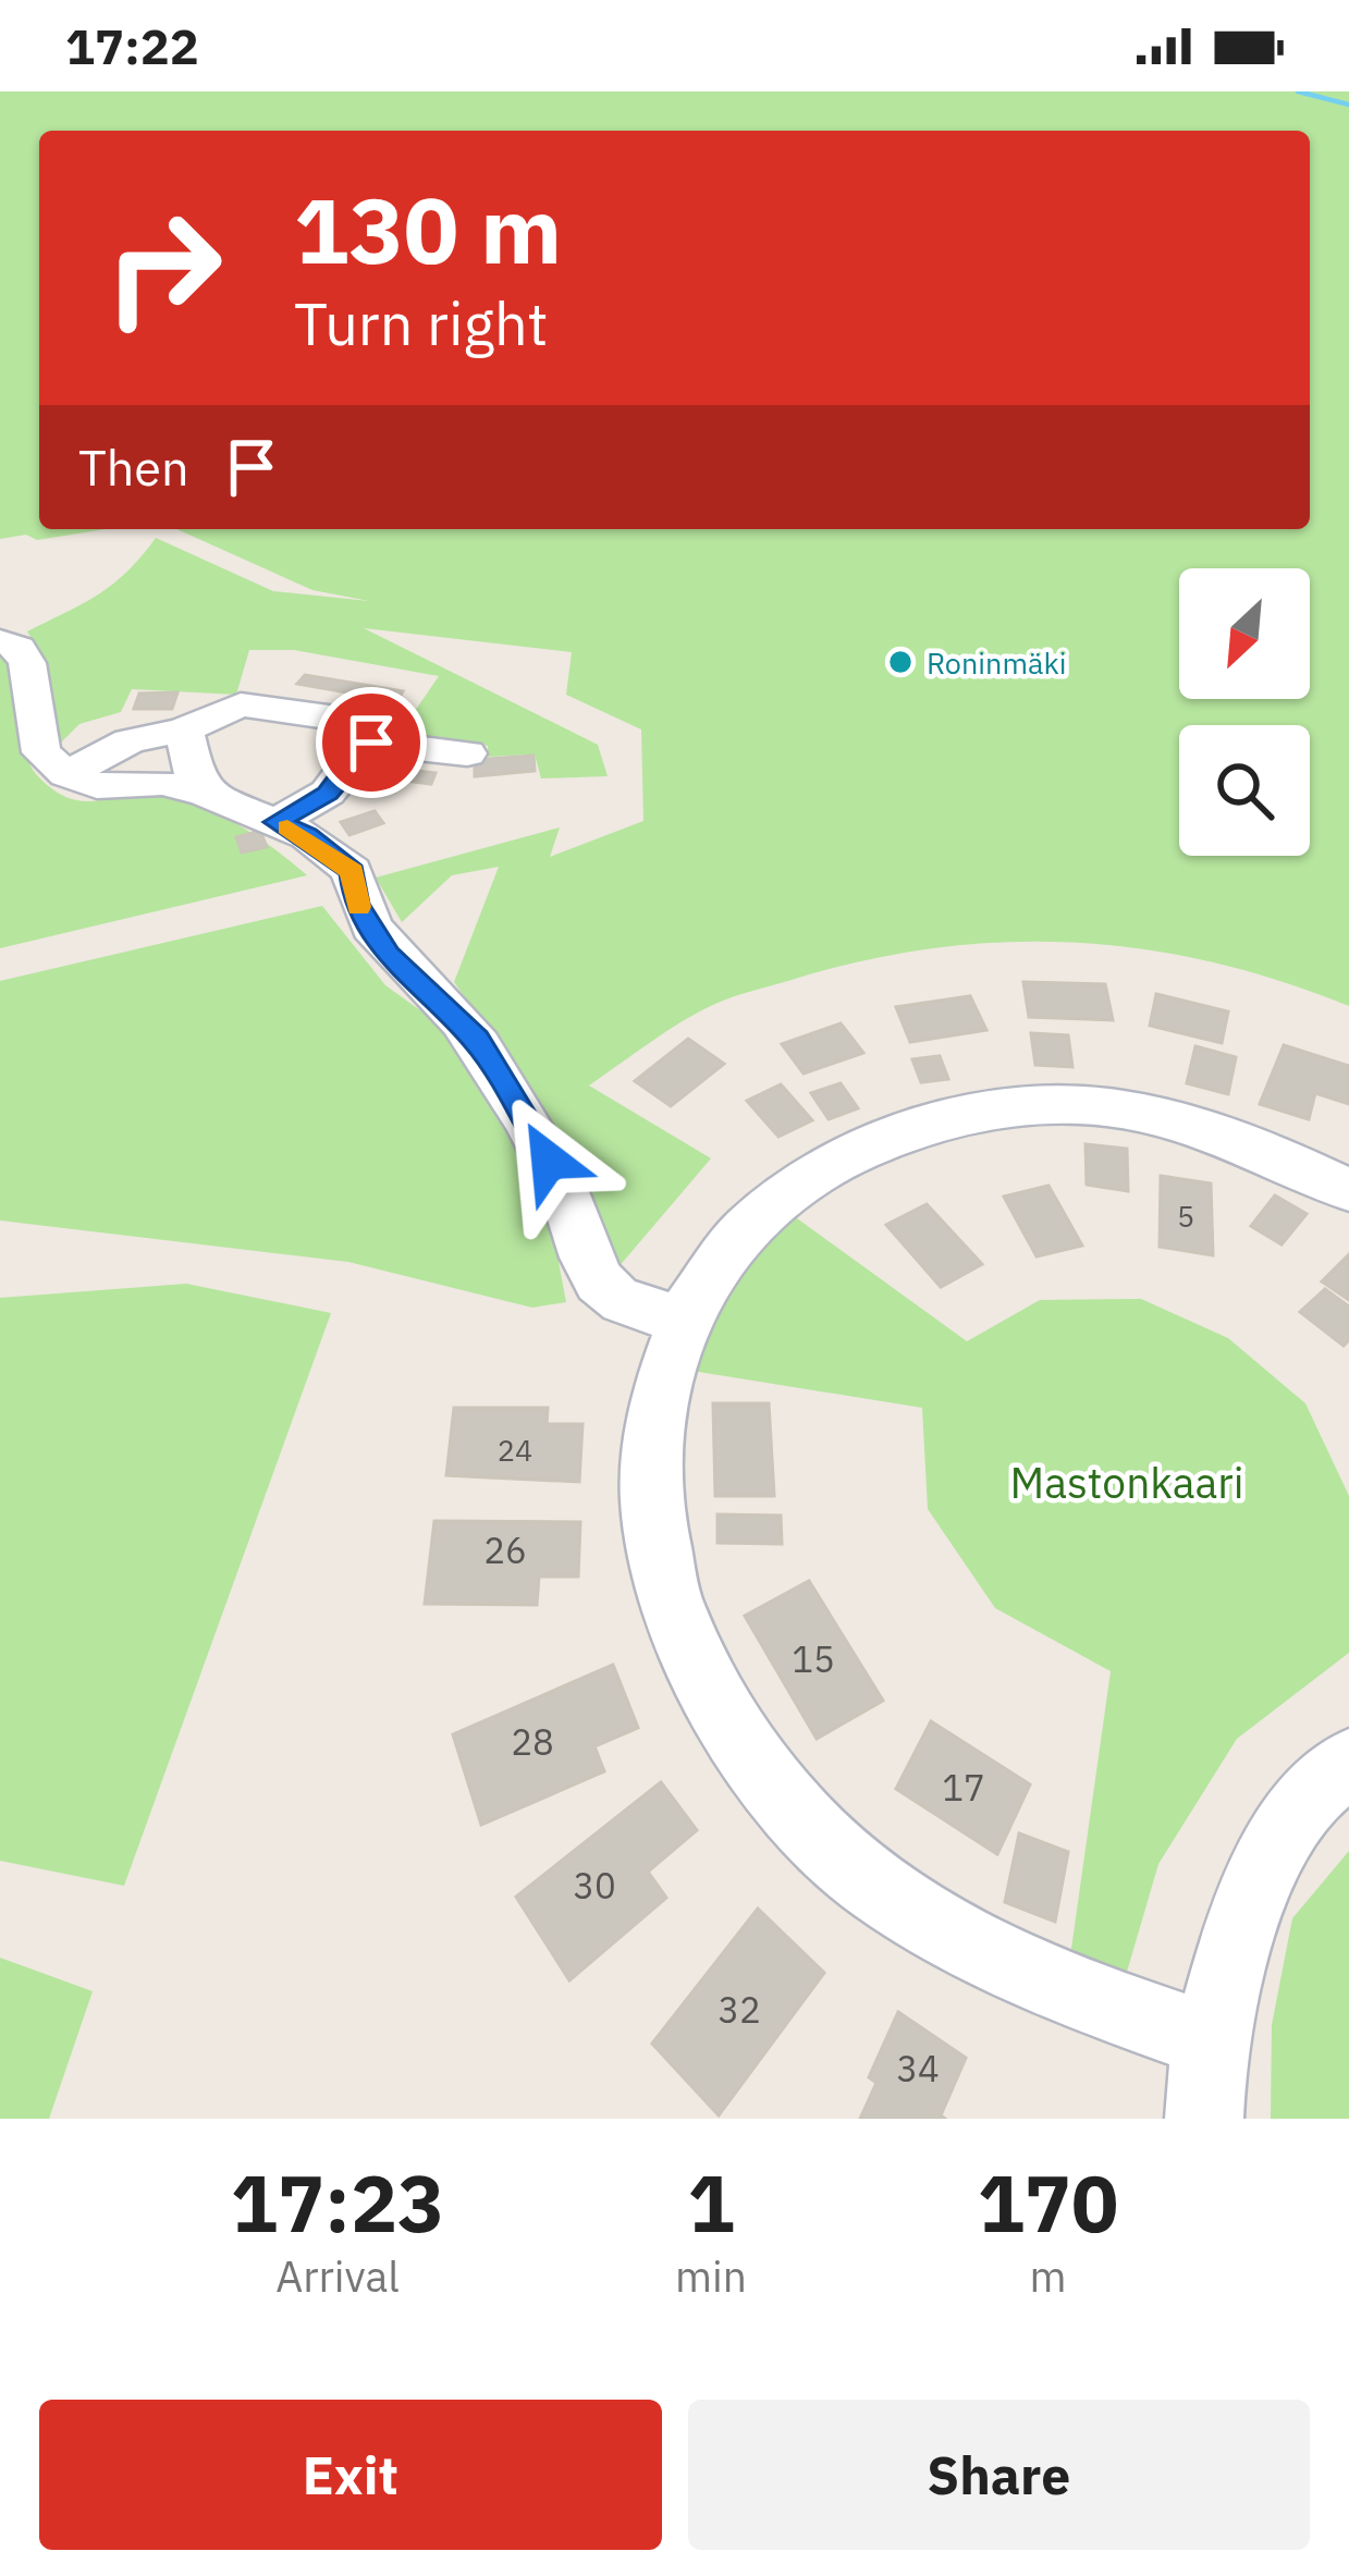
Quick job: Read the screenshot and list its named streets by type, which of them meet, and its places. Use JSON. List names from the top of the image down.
{
  "parks": ["Mastonkaari"],
  "places": ["Roninmäki"],
  "house_numbers": [
    "5",
    "24",
    "26",
    "15",
    "28",
    "17",
    "30",
    "32",
    "34"
  ],
  "north": "bottom left",
  "page": {
    "status": "17:22",
    "turn": ["130 m", "Turn right"],
    "then": "Then",
    "eta": [
      "17:23",
      "Arrival",
      "1",
      "min",
      "170",
      "m"
    ],
    "buttons": ["Exit", "Share"]
  }
}
